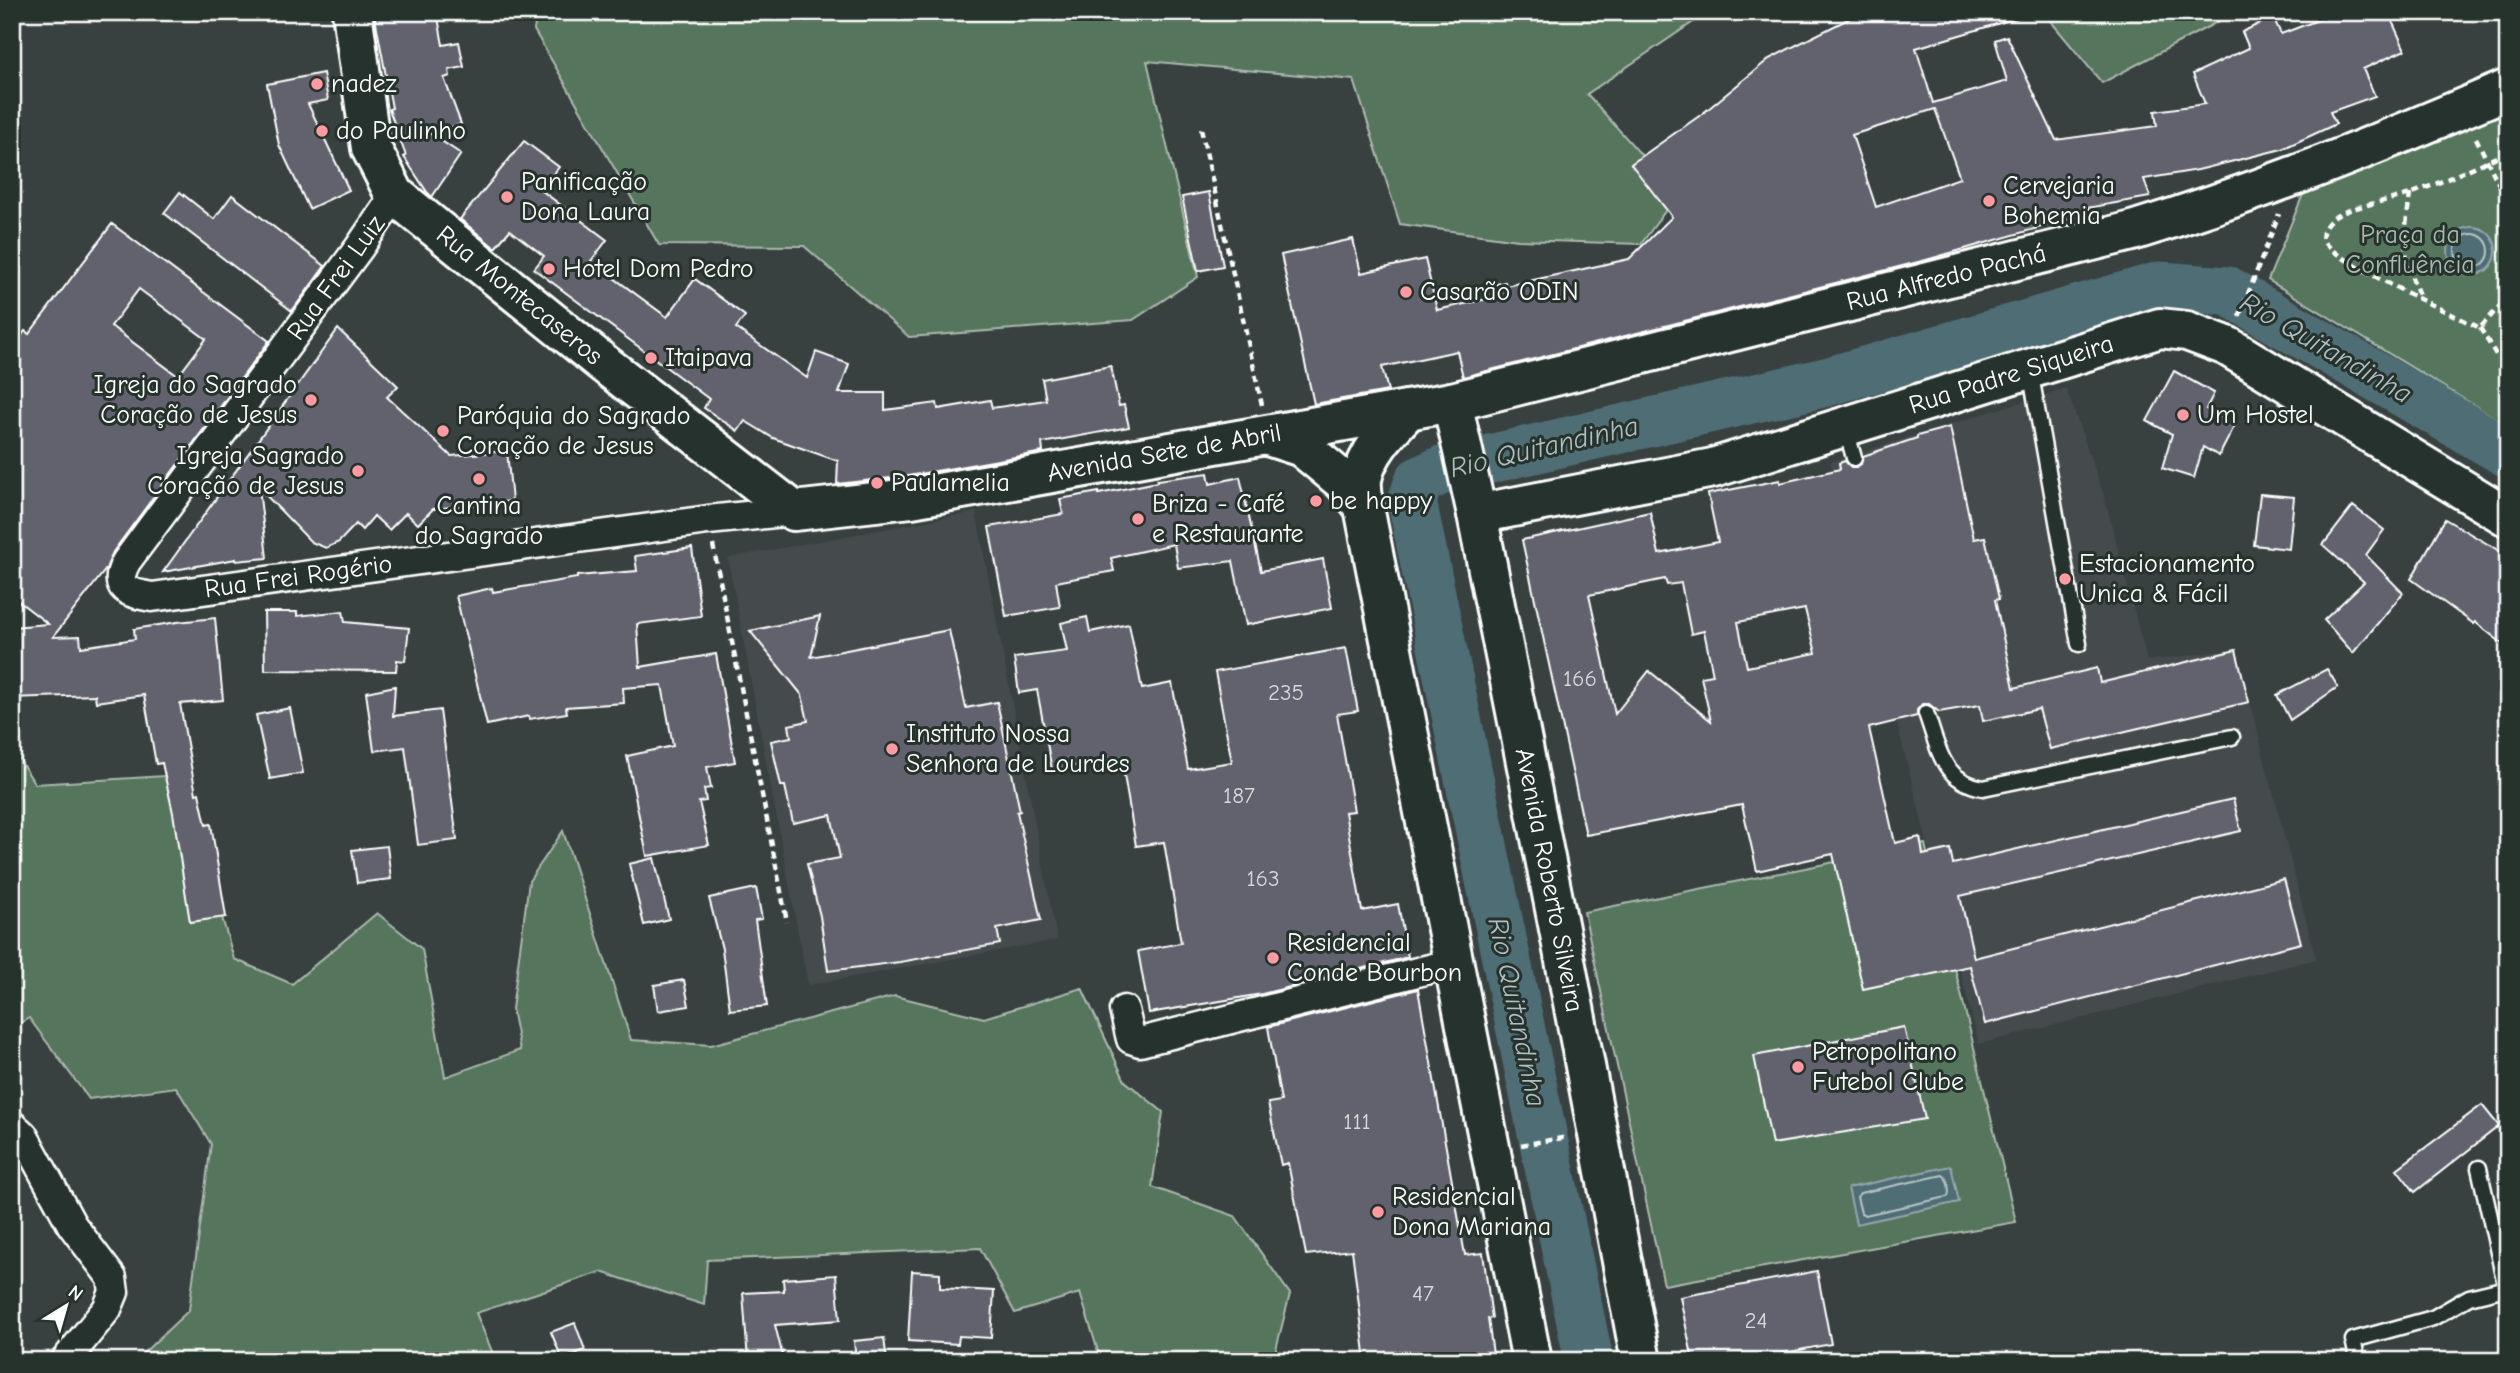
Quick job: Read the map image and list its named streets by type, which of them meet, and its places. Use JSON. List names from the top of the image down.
{
  "streets": {
    "main road": [
      "Rua Alfredo Pachá",
      "Rua Montecaseros",
      "Rua Padre Siqueira",
      "Avenida Sete de Abril",
      "Avenida Roberto Silveira"
    ],
    "street": ["Rua Frei Luiz", "Rua Frei Rogério"]
  },
  "crossings": [
    ["Rua Frei Luiz", "Rua Montecaseros"],
    ["Rua Frei Luiz", "Rua Frei Rogério"],
    ["Rua Alfredo Pachá", "Avenida Sete de Abril"],
    ["Rua Alfredo Pachá", "Avenida Roberto Silveira"],
    ["Rua Montecaseros", "Avenida Sete de Abril"],
    ["Rua Montecaseros", "Rua Frei Rogério"],
    ["Rua Padre Siqueira", "Avenida Roberto Silveira"],
    ["Avenida Sete de Abril", "Rua Frei Rogério"],
    ["Avenida Sete de Abril", "Avenida Roberto Silveira"]
  ],
  "water": ["Rio Quitandinha"],
  "parks": ["Praça da Confluência"],
  "places": [
    "nadez",
    "do Paulinho",
    "Panificação Dona Laura",
    "Cervejaria Bohemia",
    "Hotel Dom Pedro",
    "Casarão ODIN",
    "Itaipava",
    "Igreja do Sagrado Coração de Jesus",
    "Um Hostel",
    "Paróquia do Sagrado Coração de Jesus",
    "Igreja Sagrado Coração de Jesus",
    "Cantina do Sagrado",
    "Paulamelia",
    "be happy",
    "Briza - Café e Restaurante",
    "Estacionamento Unica & Fácil",
    "Instituto Nossa Senhora de Lourdes",
    "Residencial Conde Bourbon",
    "Petropolitano Futebol Clube",
    "Residencial Dona Mariana"
  ],
  "house_numbers": [
    "166",
    "235",
    "187",
    "163",
    "111",
    "47",
    "24"
  ],
  "north": "top right"
}
